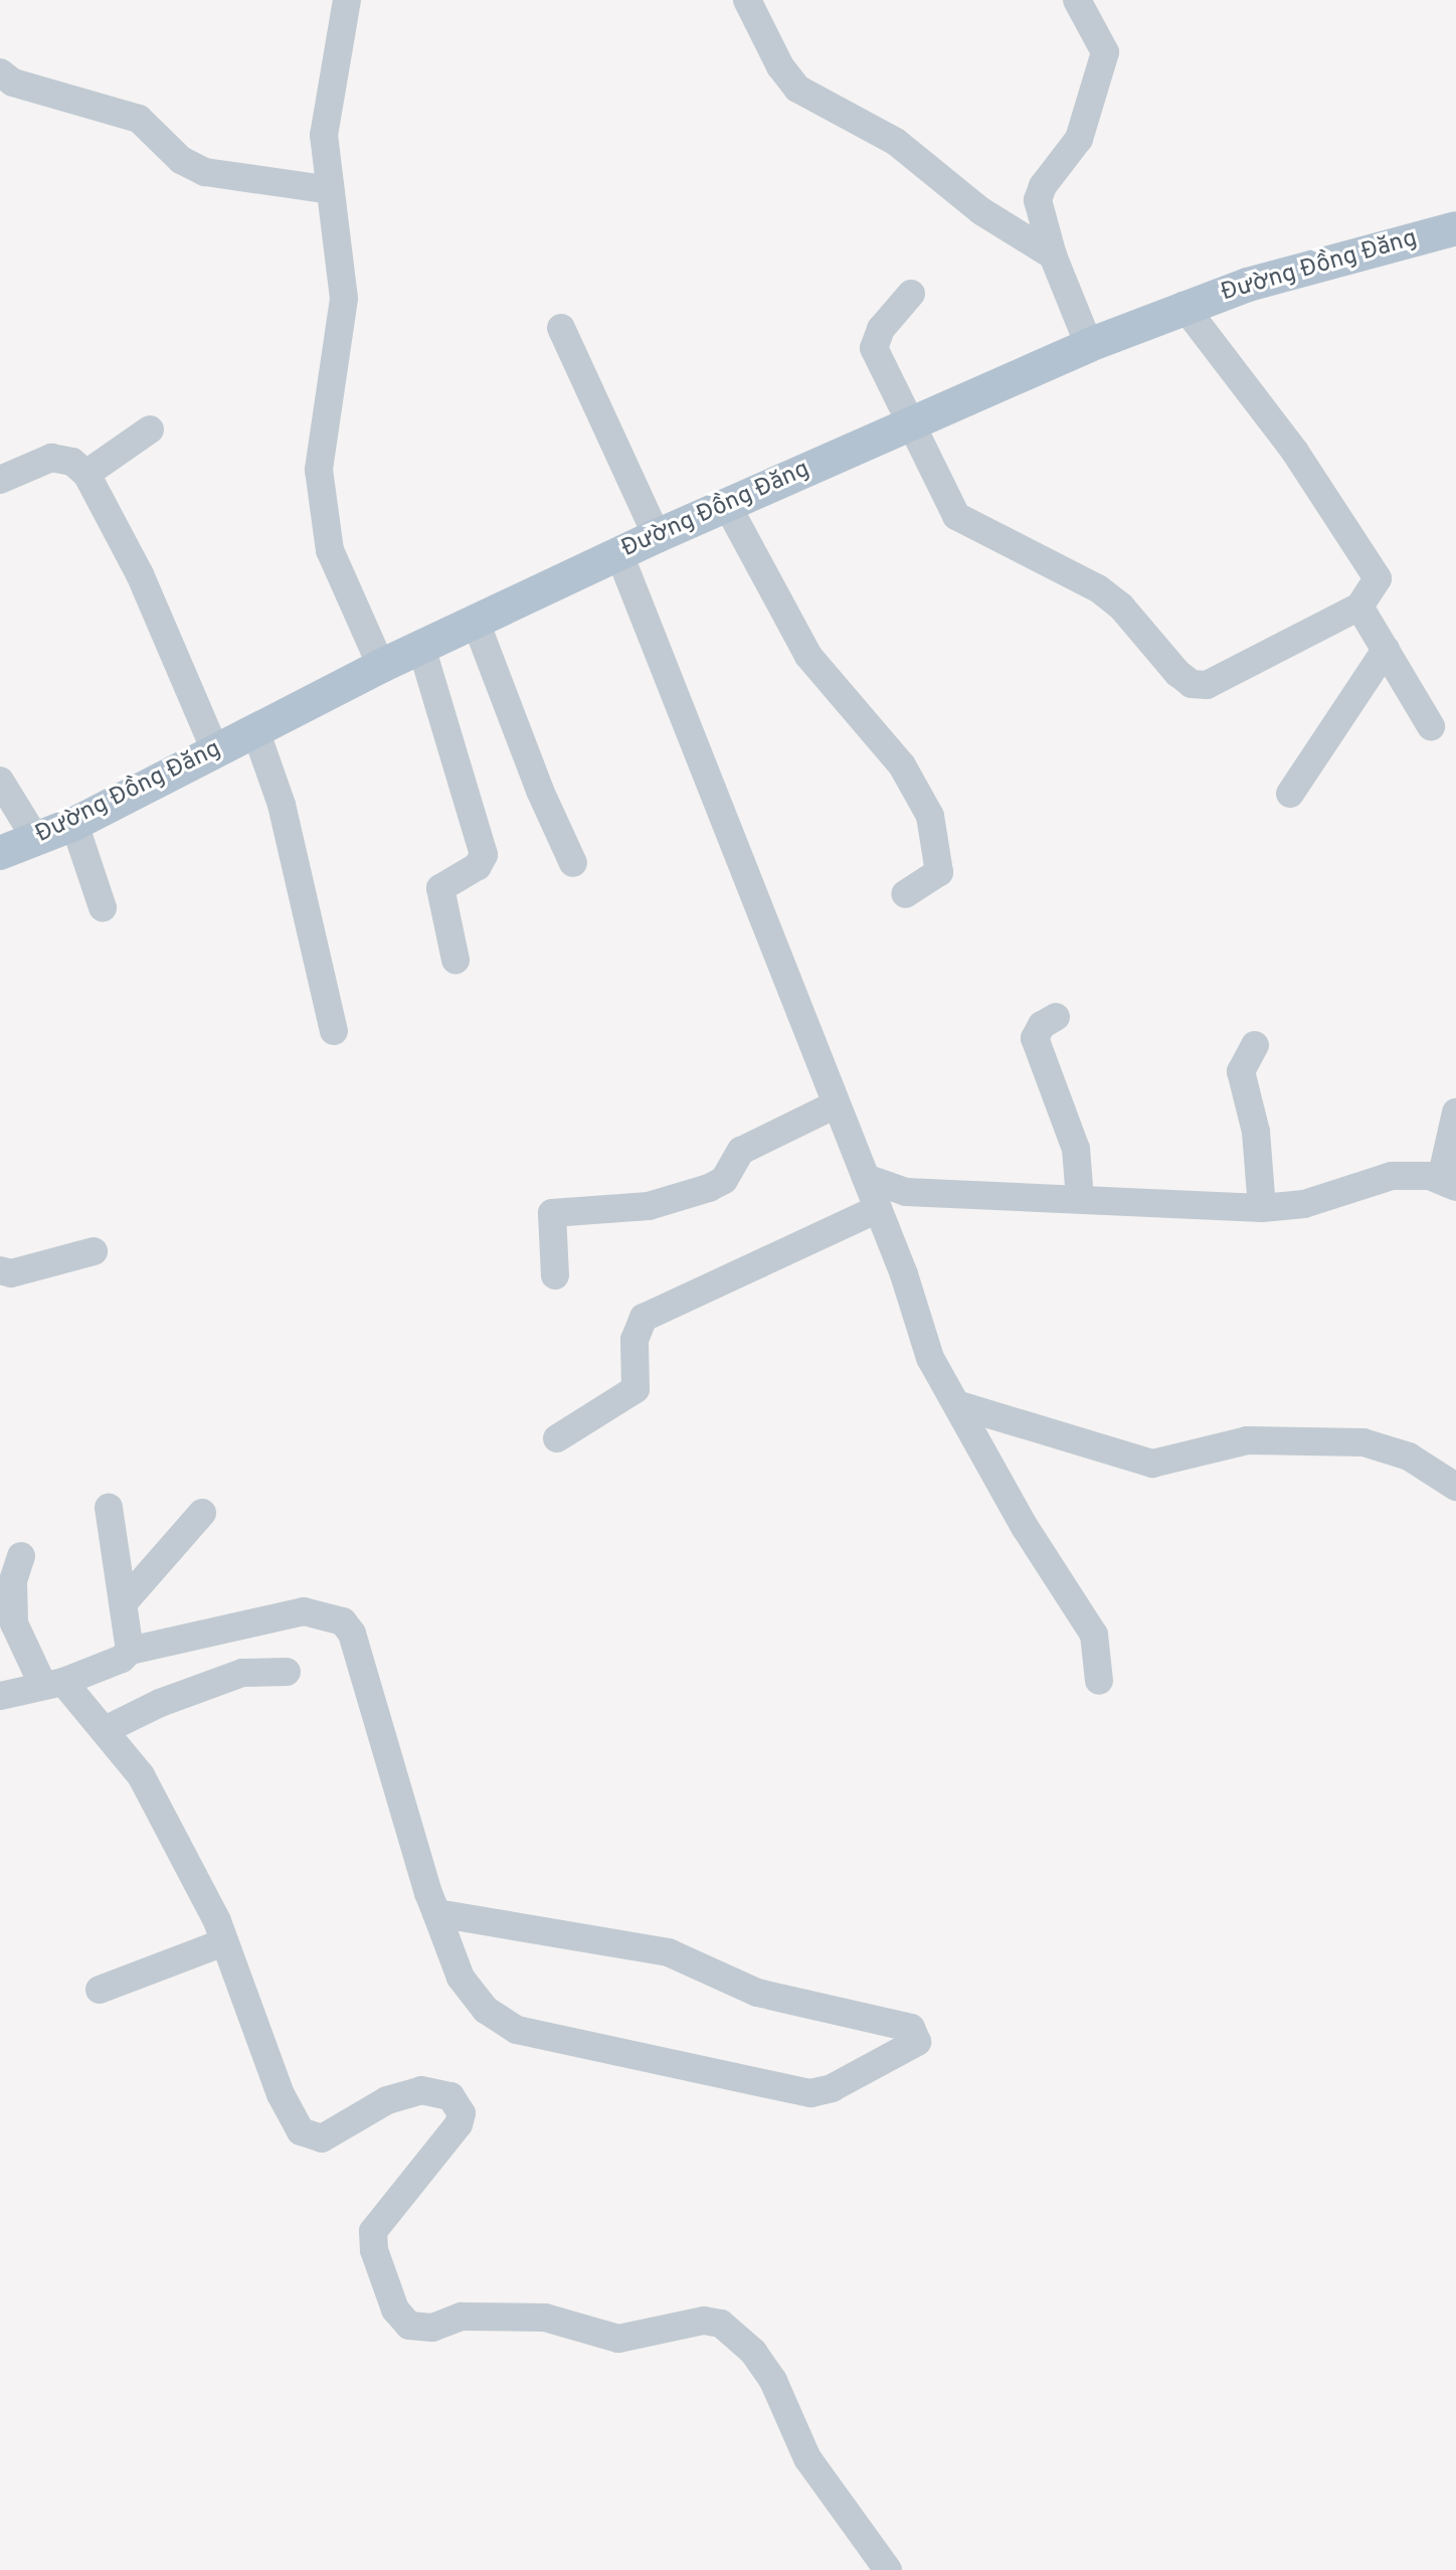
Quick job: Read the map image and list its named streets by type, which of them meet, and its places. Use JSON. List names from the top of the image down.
{
  "streets": {
    "main road": ["Đường Đồng Đăng"]
  }
}
